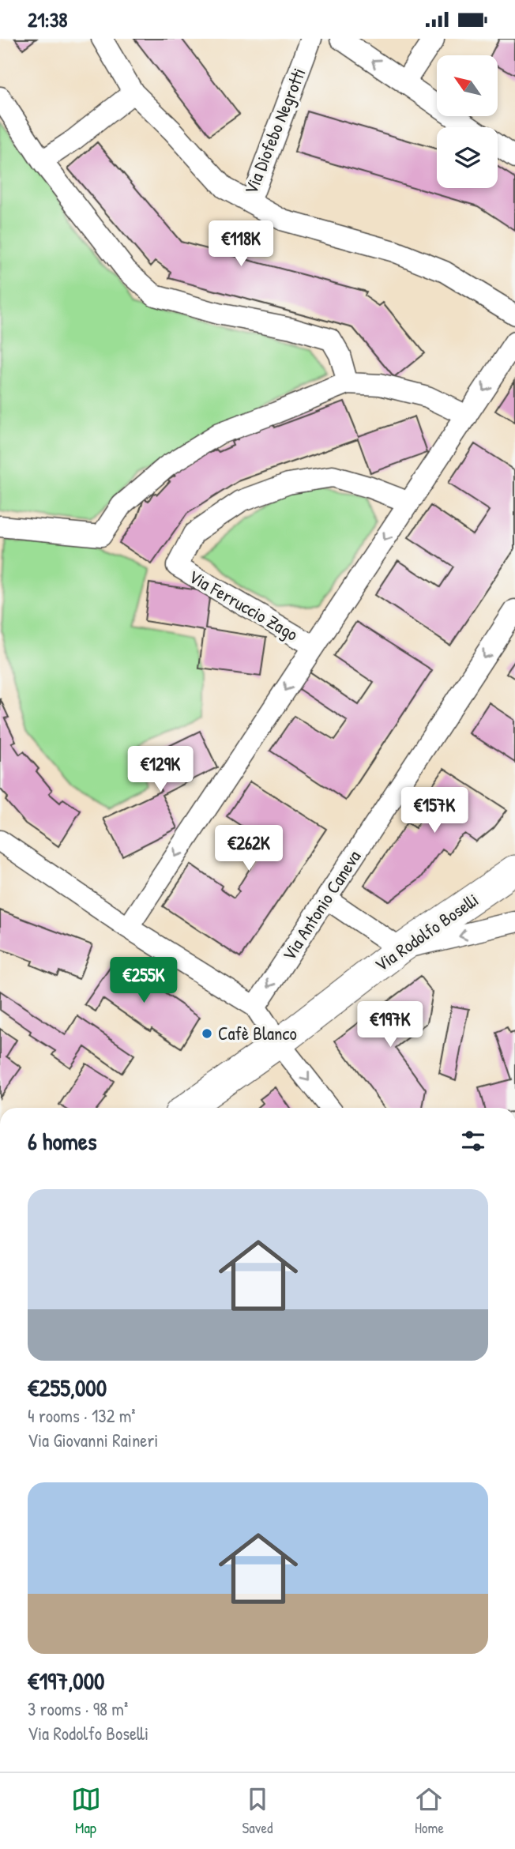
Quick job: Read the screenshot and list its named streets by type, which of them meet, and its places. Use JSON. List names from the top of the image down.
{
  "streets": {
    "street": [
      "Via Diofebo Negrotti",
      "Via Ferruccio Zago",
      "Via Antonio Caneva",
      "Via Rodolfo Boselli"
    ]
  },
  "one_way": ["Via Ferruccio Zago", "Via Antonio Caneva"],
  "places": ["Cafè Blanco"],
  "north": "top left",
  "page": {
    "status": "21:38",
    "price": [
      "€118K",
      "€129K",
      "€157K",
      "€262K",
      "€255K",
      "€197K"
    ],
    "heading": "6 homes",
    "list": [
      {
        "name": "€255,000",
        "note": "4 rooms · 132 m² · Via Giovanni Raineri"
      },
      {
        "name": "€197,000",
        "note": "3 rooms · 98 m² · Via Rodolfo Boselli"
      }
    ],
    "tabs": ["Map", "Saved", "Home"]
  }
}
